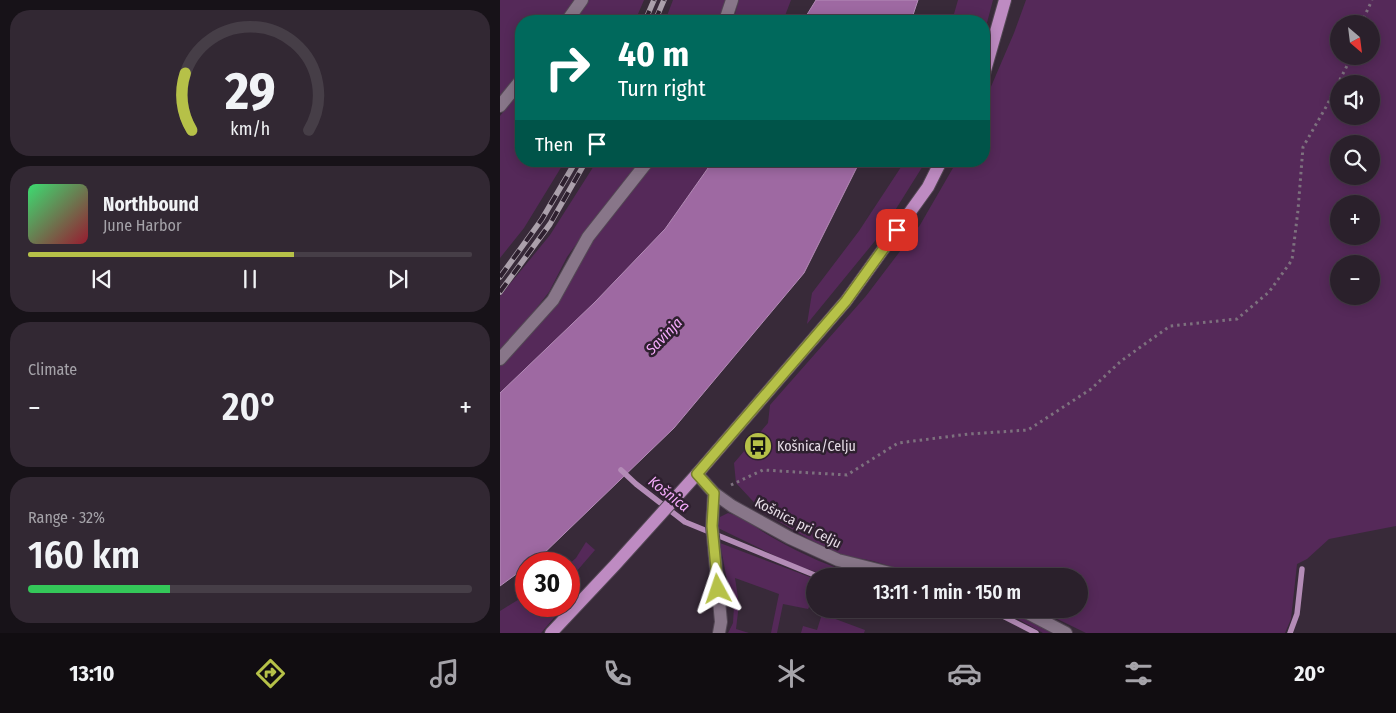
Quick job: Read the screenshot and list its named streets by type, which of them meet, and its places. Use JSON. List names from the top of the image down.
{
  "streets": {
    "street": ["Košnica pri Celju"]
  },
  "water": ["Savinja", "Košnica"],
  "places": {
    "bus stop": ["Košnica/Celju"]
  },
  "north": "bottom right",
  "page": {
    "map_buttons": ["+", "−"],
    "turn": ["40 m", "Turn right"],
    "then": "Then",
    "song": ["Northbound", "June Harbor"],
    "tile": [
      "Climate",
      ["Range · 32%", "160 km"]
    ],
    "heat": ["−", "20°", "+"],
    "limit": "30",
    "trip": "13:11 · 1 min · 150 m",
    "tabs": ["13:10", "20°"],
    "gauge": ["29", "km/h"]
  }
}
